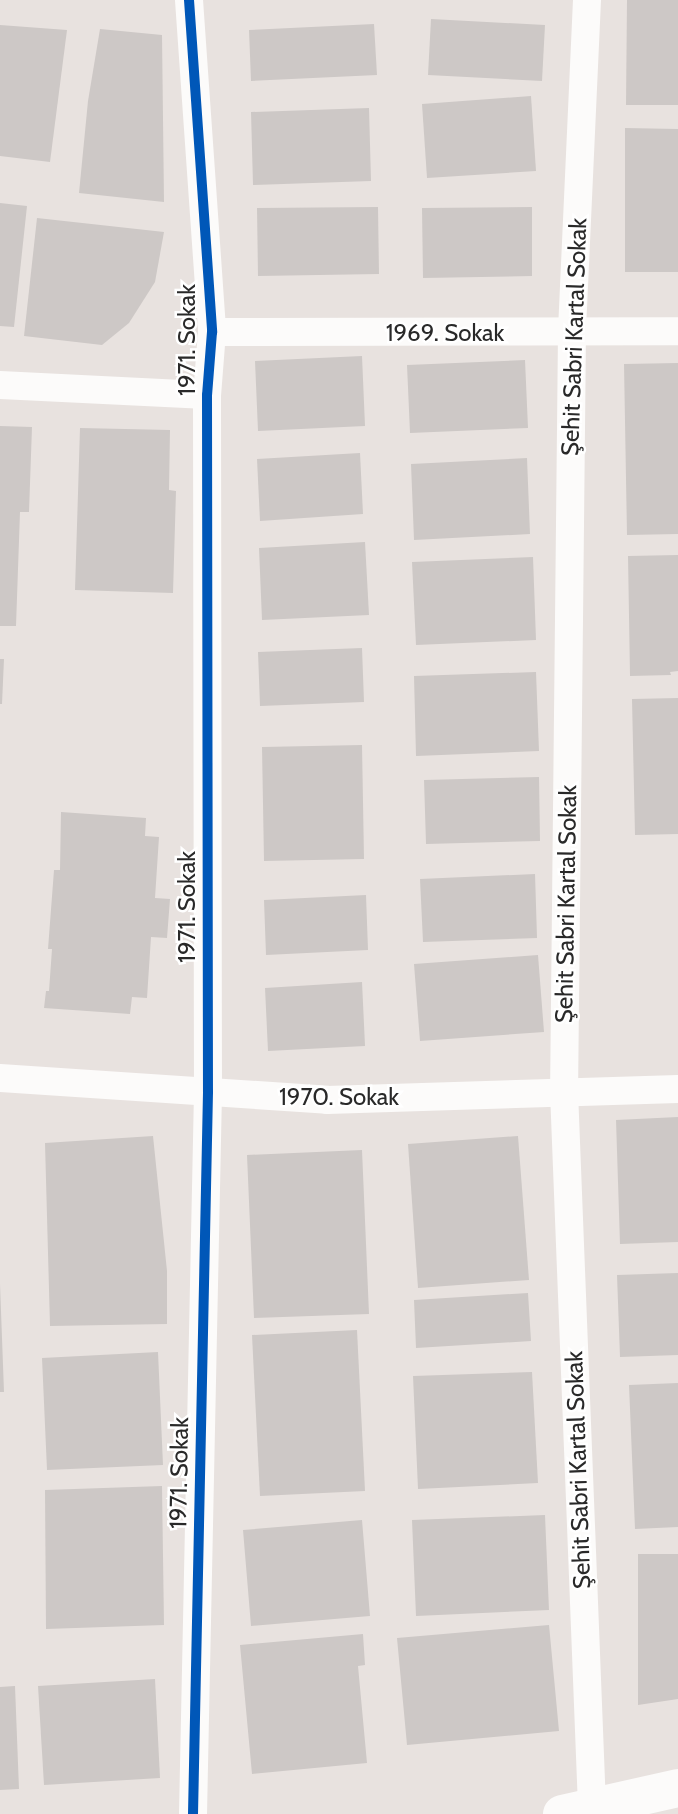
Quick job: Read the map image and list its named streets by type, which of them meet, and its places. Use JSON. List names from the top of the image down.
{
  "streets": {
    "street": [
      "1969. Sokak",
      "Şehit Sabri Kartal Sokak",
      "1971. Sokak",
      "1970. Sokak"
    ]
  },
  "crossings": [
    ["1969. Sokak", "Şehit Sabri Kartal Sokak"],
    ["1969. Sokak", "1971. Sokak"],
    ["Şehit Sabri Kartal Sokak", "1970. Sokak"],
    ["1971. Sokak", "1970. Sokak"]
  ]
}
